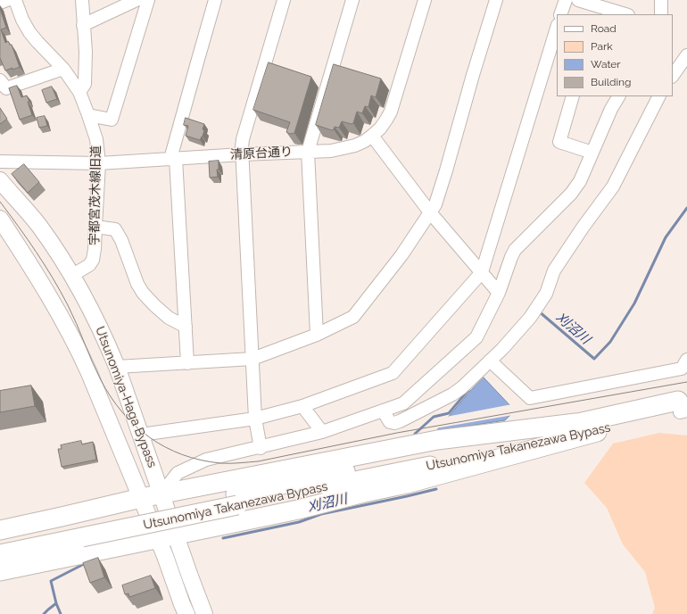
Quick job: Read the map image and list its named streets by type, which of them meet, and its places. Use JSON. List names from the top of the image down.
{
  "streets": {
    "highway": ["Utsunomiya Takanezawa Bypass"],
    "main road": ["Utsunomiya-Haga Bypass"],
    "street": ["清原台通り", "宇都宮茂木線旧道"]
  },
  "crossings": [
    ["清原台通り", "宇都宮茂木線旧道"],
    ["宇都宮茂木線旧道", "Utsunomiya-Haga Bypass"]
  ],
  "water": ["刈沼川"],
  "legend": [
    "Road",
    "Park",
    "Water",
    "Building"
  ]
}
